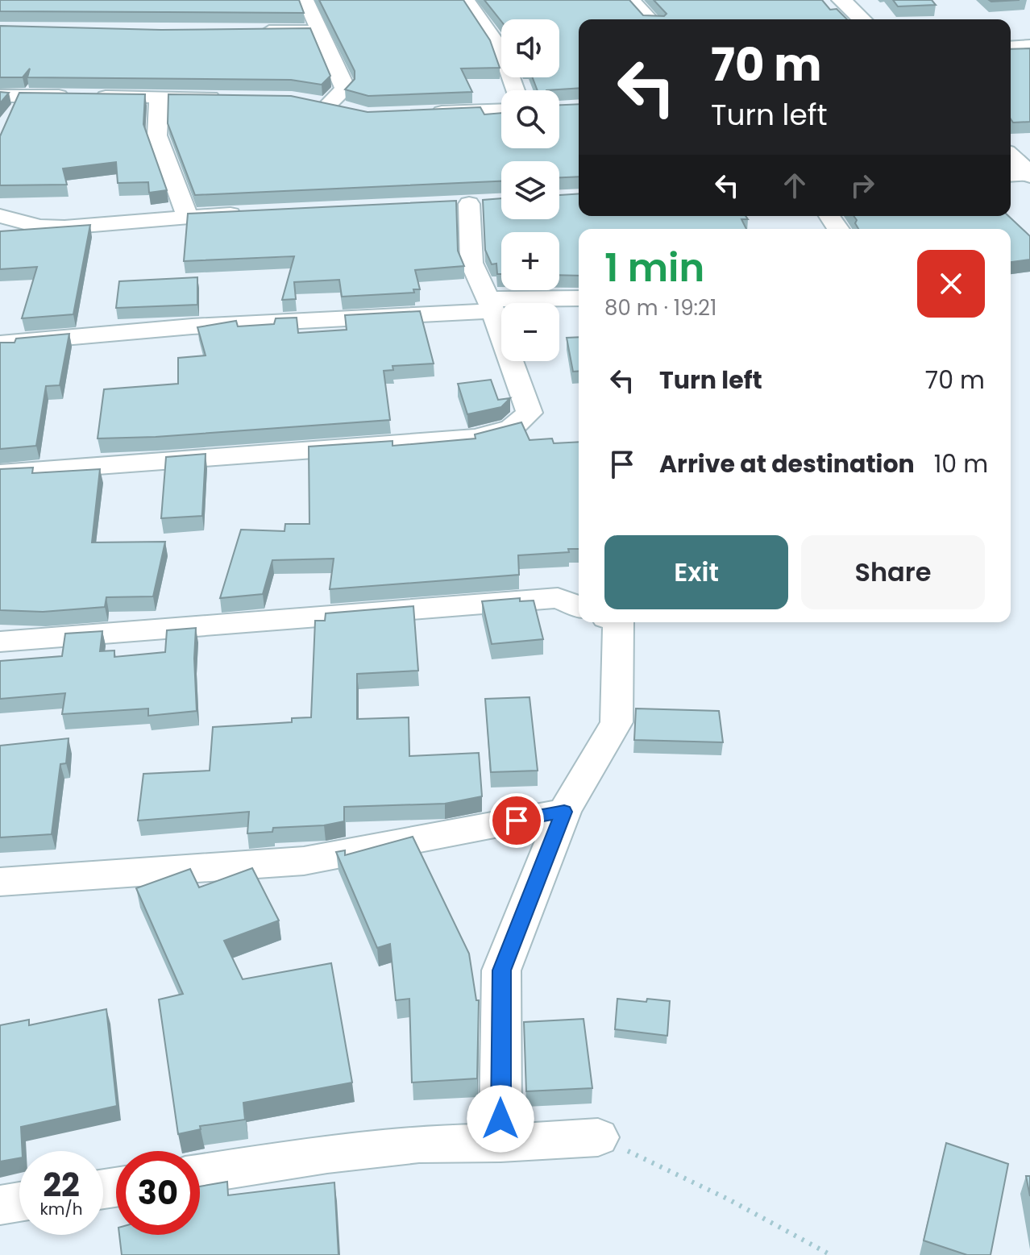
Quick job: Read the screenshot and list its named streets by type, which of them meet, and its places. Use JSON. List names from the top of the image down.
{
  "page": {
    "map_buttons": ["+", "−"],
    "turn": ["70 m", "Turn left"],
    "heading": ["1 min", "80 m · 19:21"],
    "list": [
      {
        "name": "Turn left",
        "value": "70 m"
      },
      {
        "name": "Arrive at destination",
        "value": "10 m"
      }
    ],
    "buttons": ["Exit", "Share"],
    "speed": "22 km/h",
    "limit": "30"
  }
}
